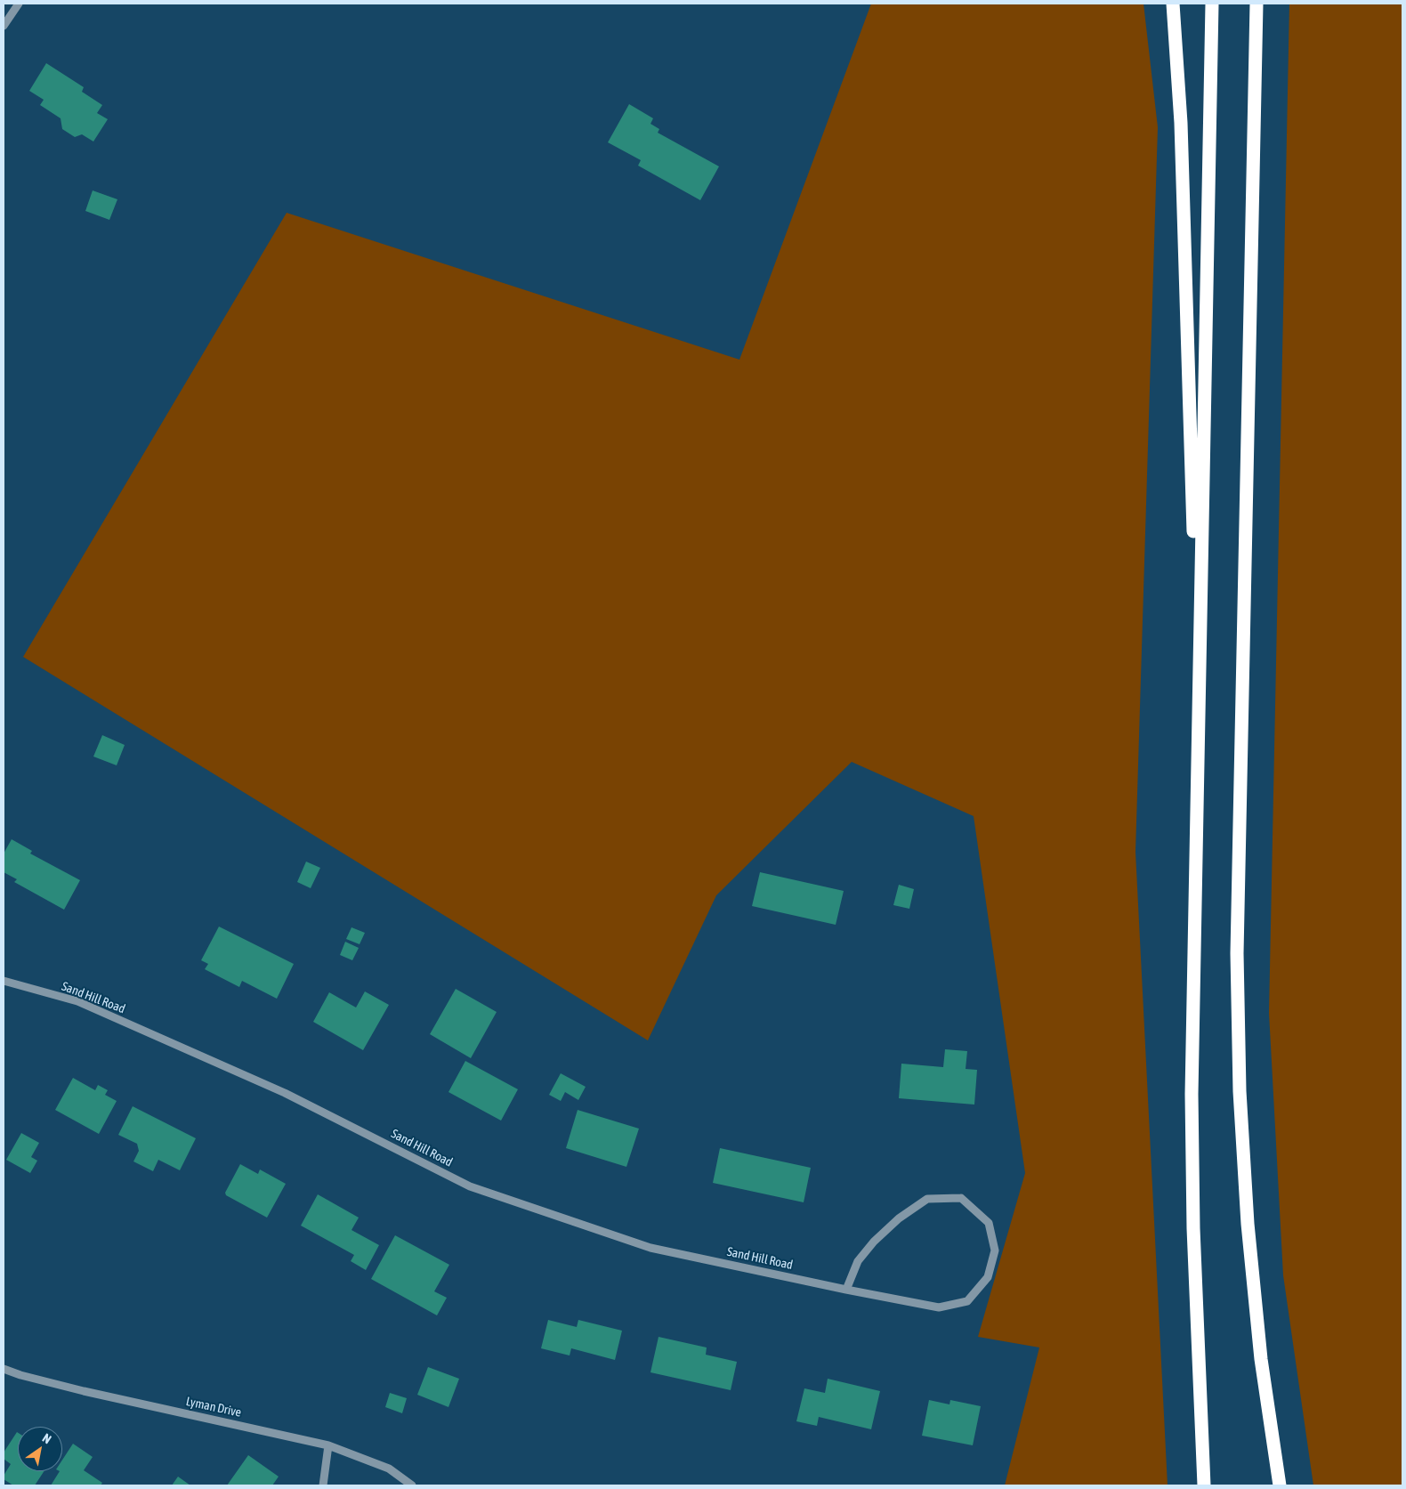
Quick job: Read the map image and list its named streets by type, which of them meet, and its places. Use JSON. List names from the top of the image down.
{
  "streets": {
    "street": ["Sand Hill Road", "Lyman Drive"]
  },
  "north": "top right"
}
